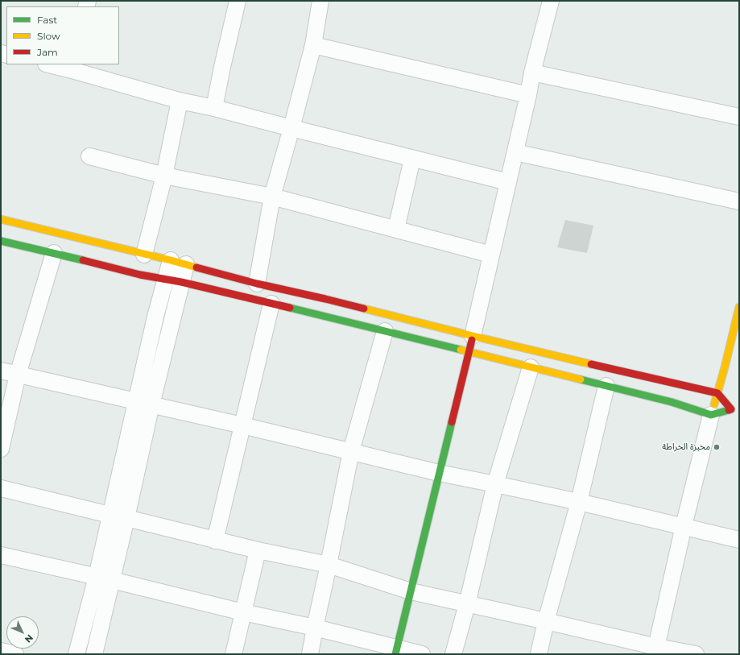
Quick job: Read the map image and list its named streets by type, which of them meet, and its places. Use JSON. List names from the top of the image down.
{
  "places": ["مخبزة الخراطة"],
  "legend": ["Fast", "Slow", "Jam"],
  "north": "bottom right"
}
